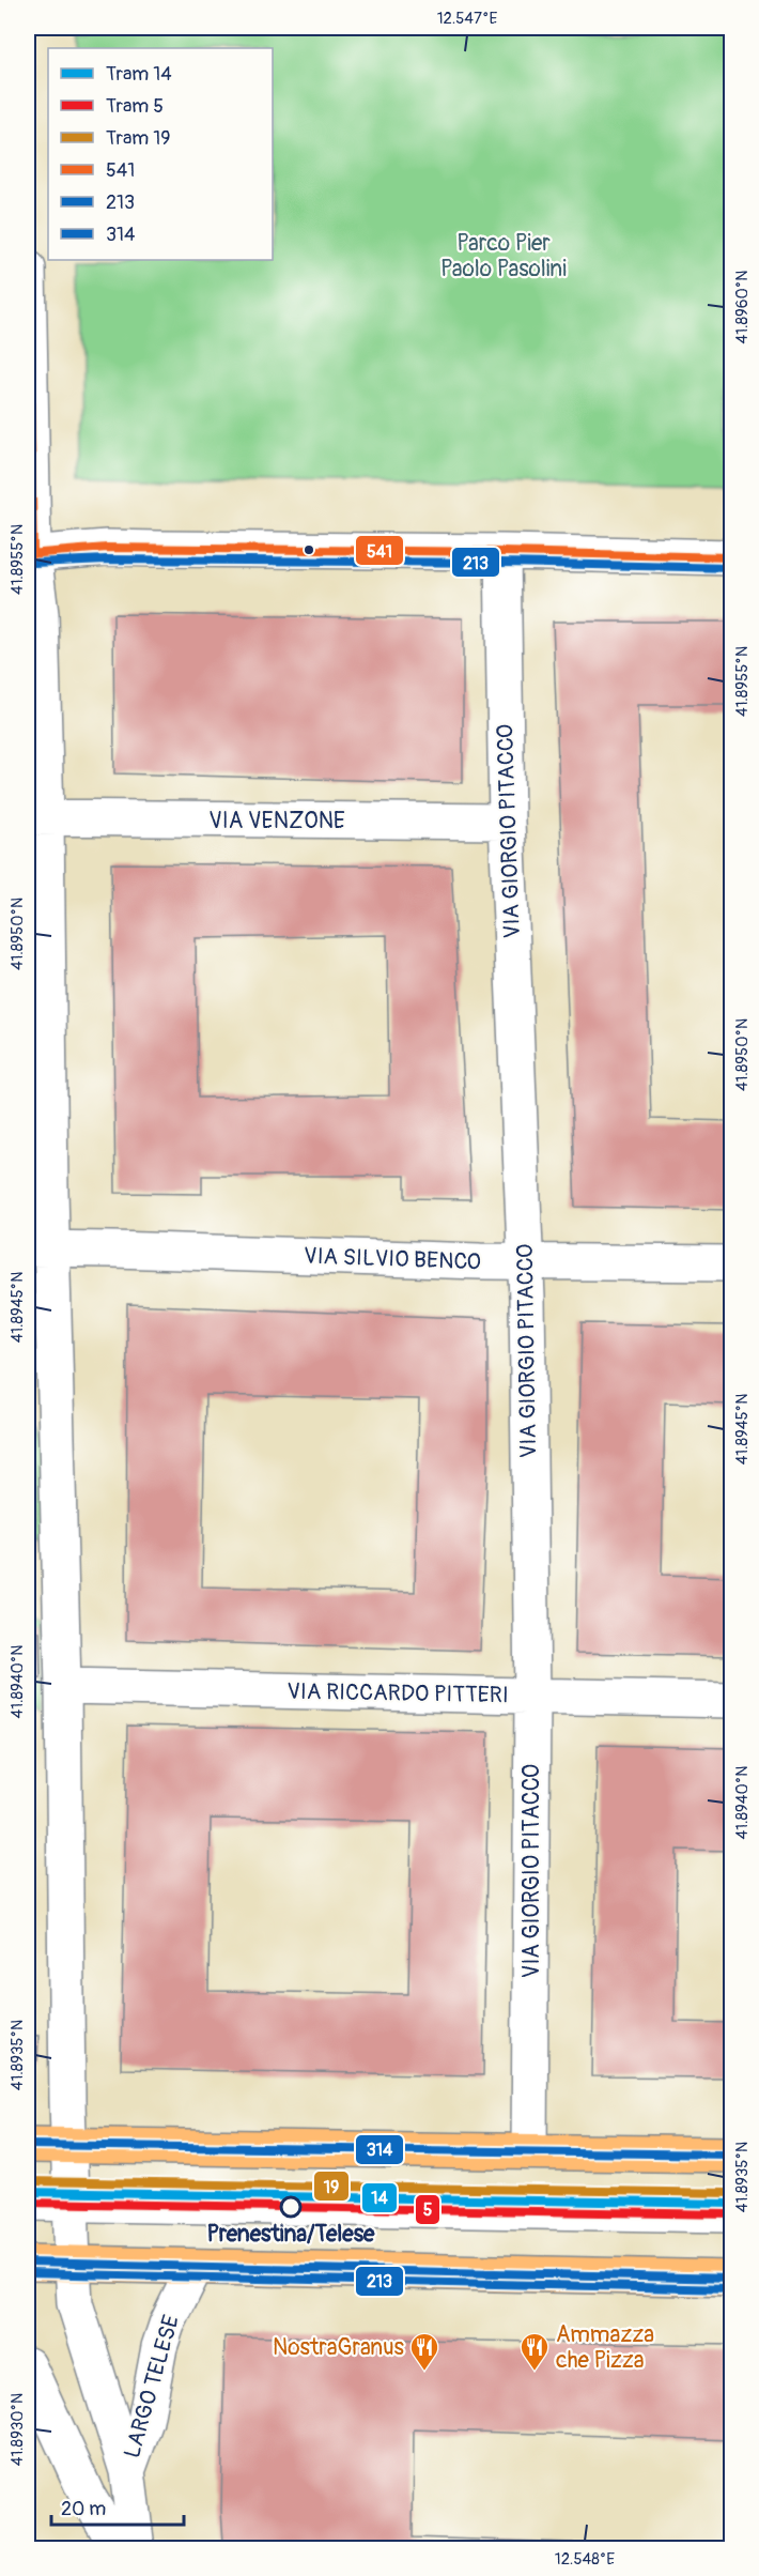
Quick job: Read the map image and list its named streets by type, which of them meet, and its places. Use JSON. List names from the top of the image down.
{
  "streets": {
    "street": [
      "VIA VENZONE",
      "VIA GIORGIO PITACCO",
      "VIA SILVIO BENCO",
      "VIA RICCARDO PITTERI",
      "LARGO TELESE"
    ]
  },
  "crossings": [
    ["VIA VENZONE", "VIA GIORGIO PITACCO"],
    ["VIA VENZONE", "LARGO TELESE"],
    ["VIA GIORGIO PITACCO", "VIA SILVIO BENCO"],
    ["VIA GIORGIO PITACCO", "VIA RICCARDO PITTERI"],
    ["VIA SILVIO BENCO", "LARGO TELESE"],
    ["VIA RICCARDO PITTERI", "LARGO TELESE"]
  ],
  "parks": ["Parco Pier Paolo Pasolini"],
  "places": {
    "other": ["Prenestina/Telese"],
    "restaurant": ["NostraGranus", "Ammazza che Pizza"]
  },
  "lines": [
    "transit line 541",
    "transit line 213",
    "transit line 314",
    "tram line 19",
    "tram line 14",
    "tram line 5"
  ],
  "legend": [
    "Tram 14",
    "Tram 5",
    "Tram 19",
    "541",
    "213",
    "314"
  ],
  "scale_bar": "20 m",
  "coordinates": [
    "12.547°E",
    "41.8960°N",
    "41.8955°N",
    "41.8950°N",
    "41.8945°N",
    "41.8940°N",
    "41.8935°N",
    "41.8930°N",
    "12.548°E"
  ]
}
